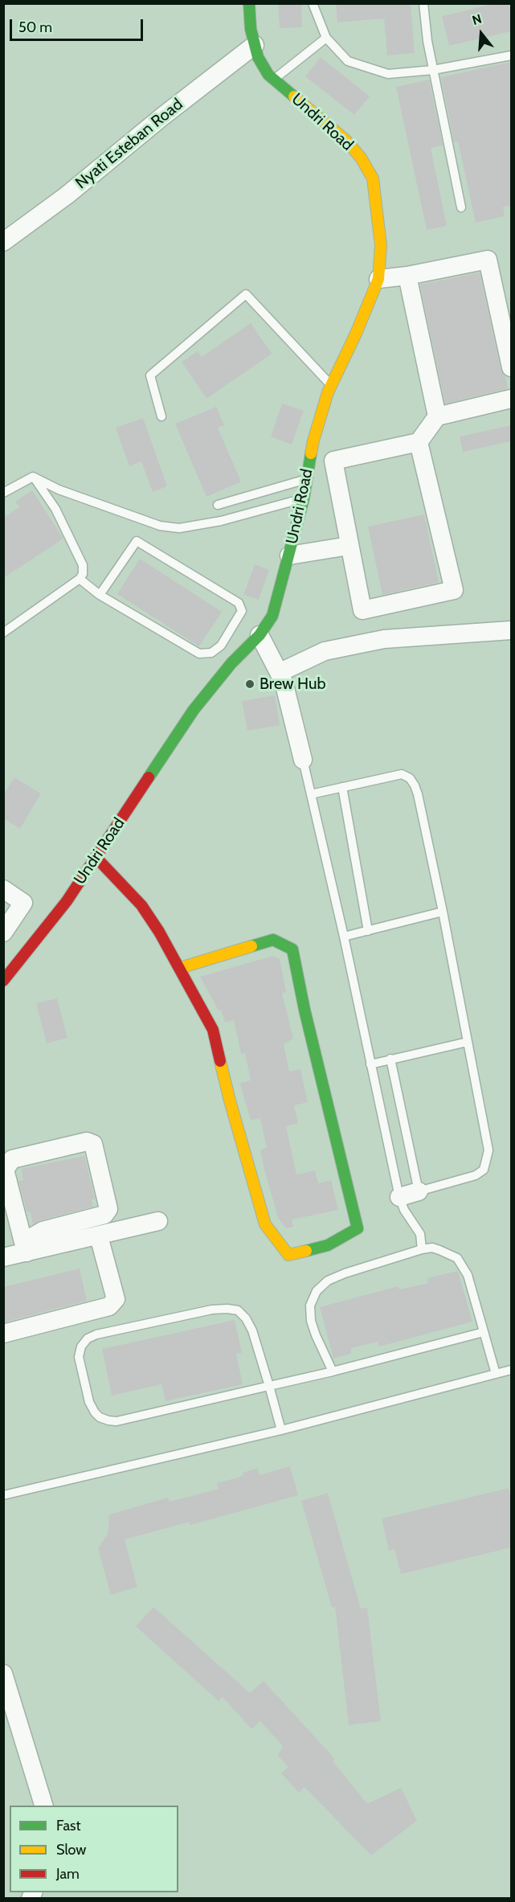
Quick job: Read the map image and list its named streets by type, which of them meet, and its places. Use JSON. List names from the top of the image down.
{
  "streets": {
    "street": ["Undri Road", "Nyati Esteban Road"]
  },
  "crossings": [
    ["Undri Road", "Nyati Esteban Road"]
  ],
  "places": ["Brew Hub"],
  "legend": ["Fast", "Slow", "Jam"],
  "scale_bar": "50 m",
  "north": "top"
}
